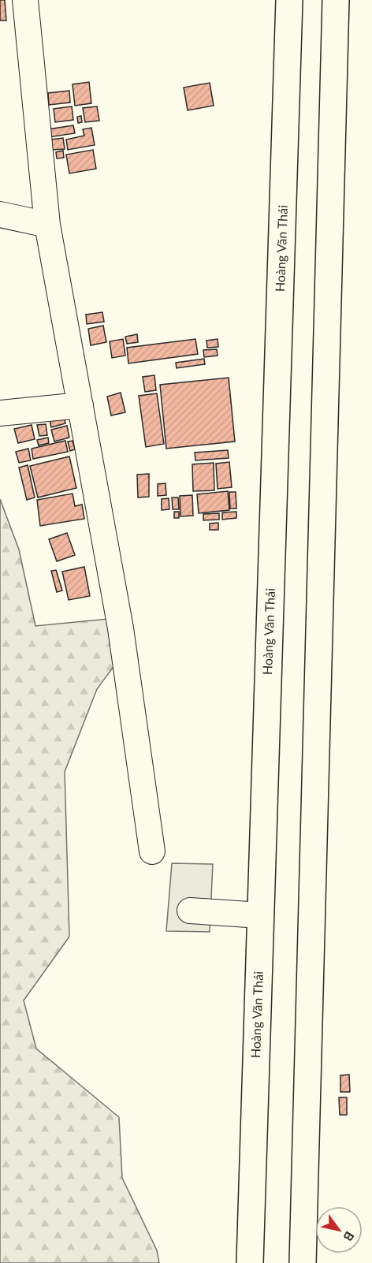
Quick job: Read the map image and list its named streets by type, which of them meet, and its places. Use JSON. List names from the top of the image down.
{
  "streets": {
    "main road": ["Hoàng Văn Thái"]
  },
  "north": "bottom right"
}
